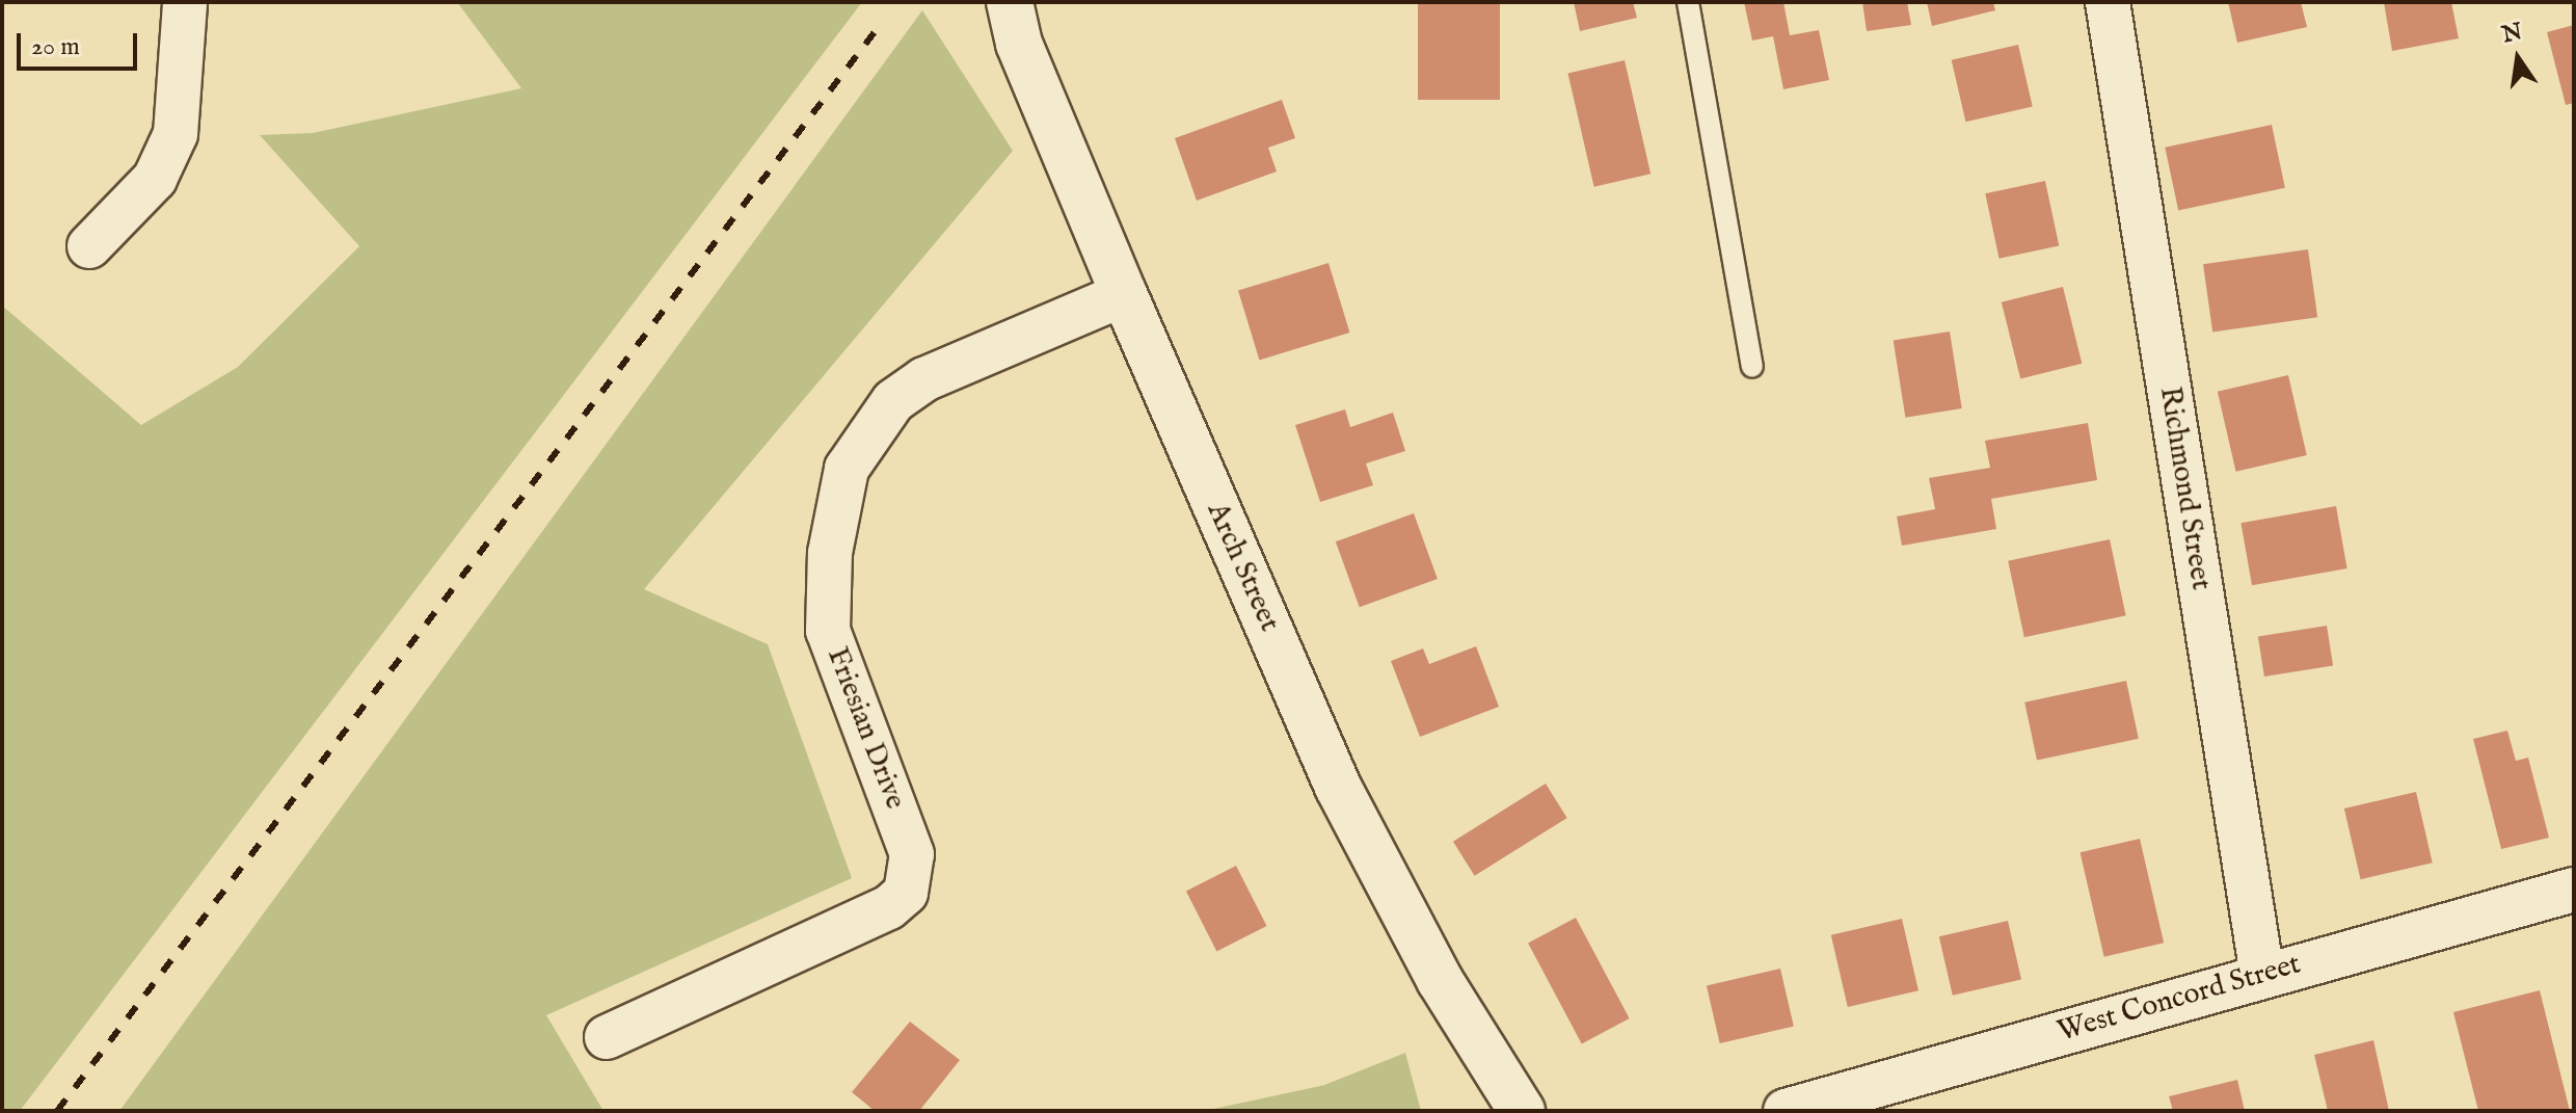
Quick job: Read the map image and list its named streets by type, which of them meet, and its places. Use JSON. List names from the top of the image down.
{
  "streets": {
    "street": [
      "Richmond Street",
      "Arch Street",
      "Friesian Drive",
      "West Concord Street"
    ]
  },
  "crossings": [
    ["Richmond Street", "West Concord Street"],
    ["Arch Street", "Friesian Drive"]
  ],
  "scale_bar": "20 m",
  "north": "top"
}
